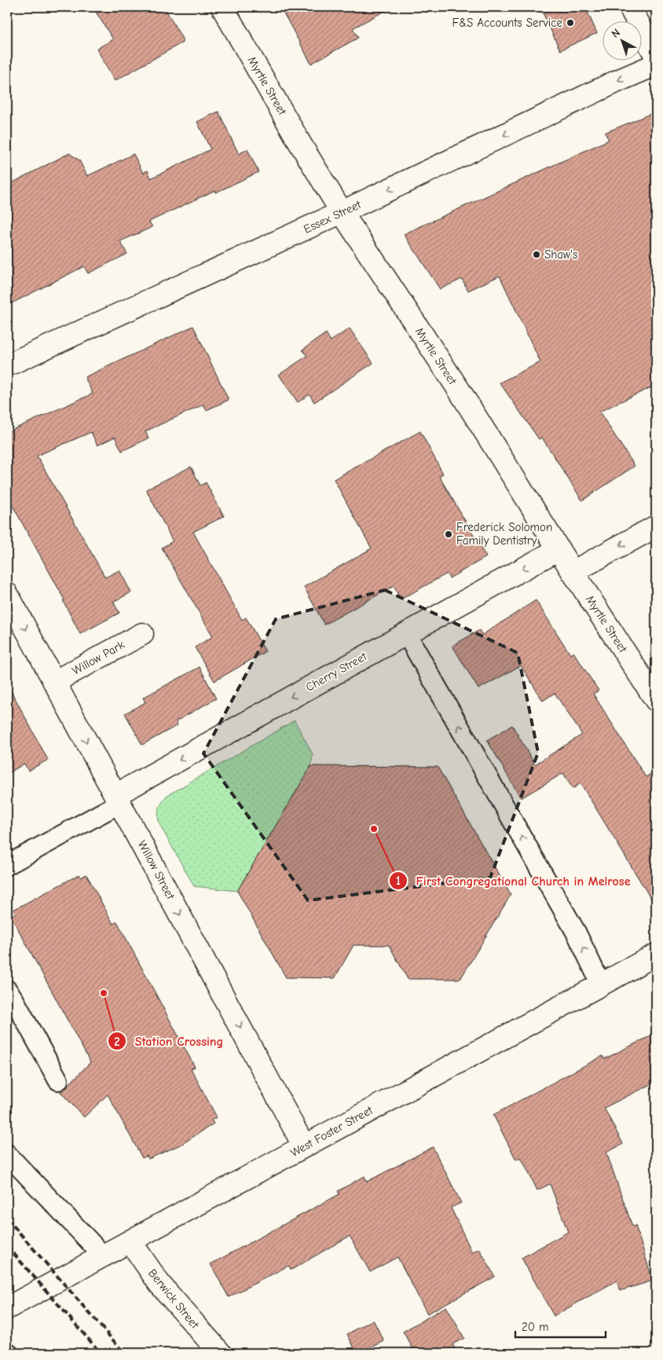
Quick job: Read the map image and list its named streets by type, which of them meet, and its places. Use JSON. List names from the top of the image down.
{
  "streets": {
    "street": [
      "Myrtle Street",
      "Essex Street",
      "Willow Park",
      "Cherry Street",
      "Willow Street",
      "West Foster Street",
      "Berwick Street"
    ]
  },
  "crossings": [
    ["Myrtle Street", "Essex Street"],
    ["Myrtle Street", "Cherry Street"],
    ["Willow Park", "Willow Street"],
    ["Cherry Street", "Willow Street"],
    ["Willow Street", "West Foster Street"],
    ["West Foster Street", "Berwick Street"]
  ],
  "one_way": ["Essex Street", "Cherry Street", "Willow Street"],
  "places": [
    "F&S Accounts Service",
    "Shaw's",
    "Frederick Solomon Family Dentistry",
    "First Congregational Church in Melrose",
    "Station Crossing"
  ],
  "scale_bar": "20 m",
  "north": "top left"
}
